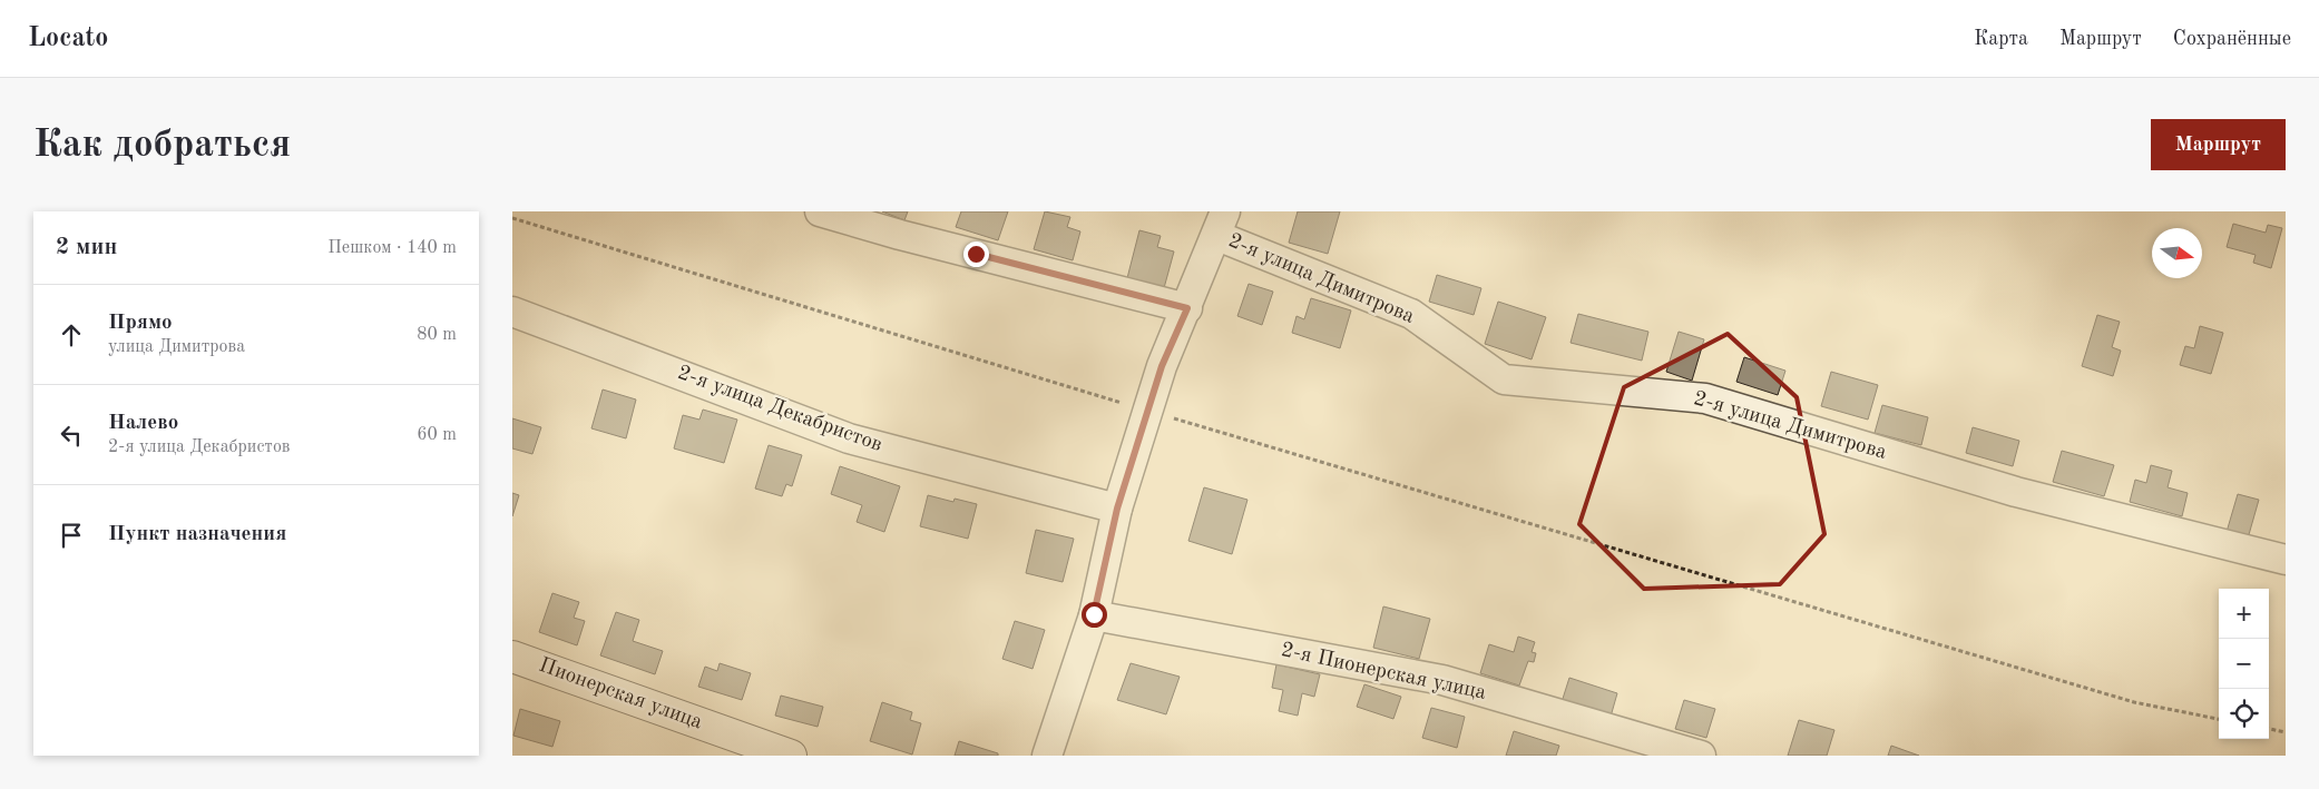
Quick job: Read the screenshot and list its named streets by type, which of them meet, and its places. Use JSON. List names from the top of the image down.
{
  "streets": {
    "street": [
      "2-я улица Димитрова",
      "2-я улица Декабристов",
      "2-я Пионерская улица",
      "Пионерская улица"
    ]
  },
  "north": "right",
  "page": {
    "header": "Locato",
    "nav": ["Карта", "Маршрут", "Сохранённые"],
    "buttons": "Маршрут",
    "title": "Как добраться",
    "heading": ["2 мин", "Пешком · 140 m"],
    "list": [
      ["Прямо", "улица Димитрова", "80 m"],
      ["Налево", "2-я улица Декабристов", "60 m"],
      "Пункт назначения"
    ],
    "map_buttons": ["+", "−"]
  }
}
